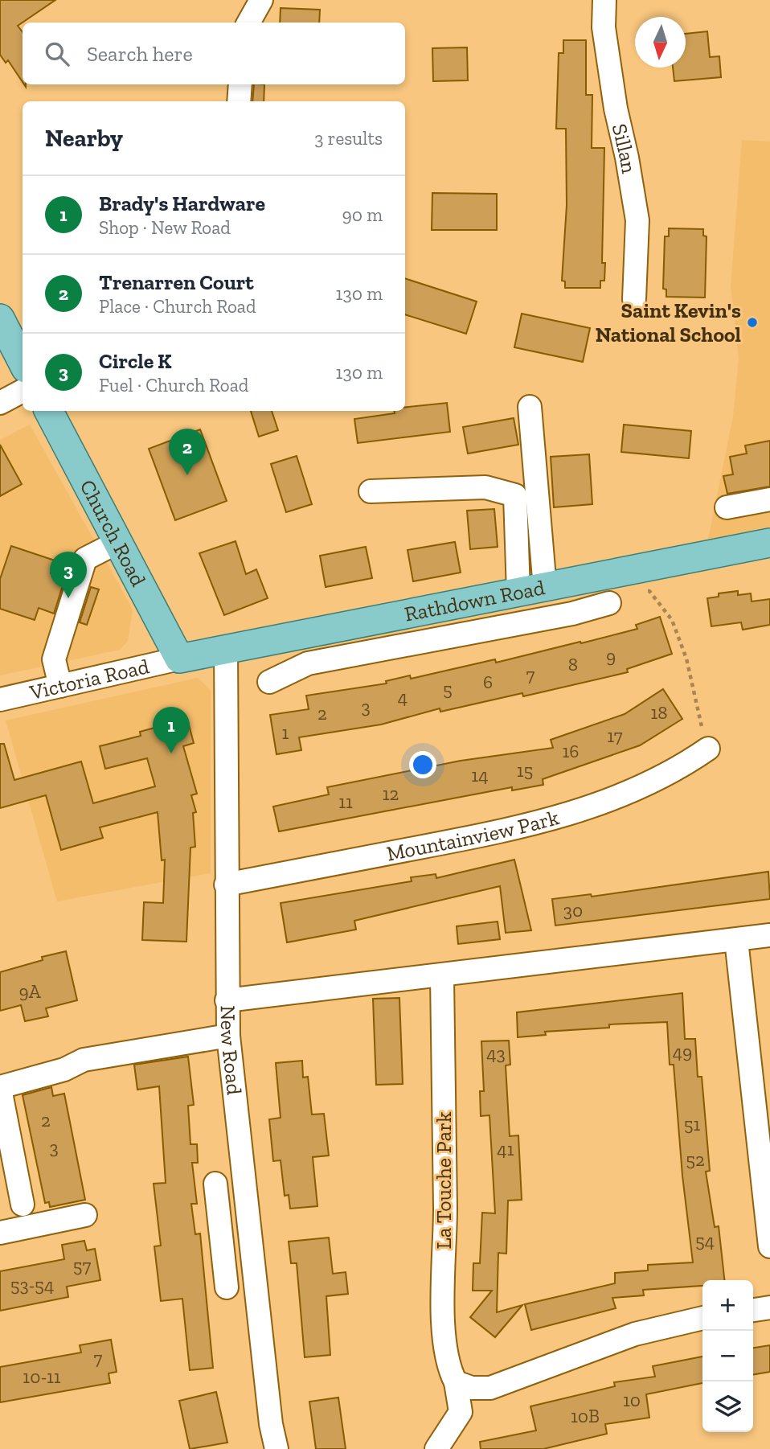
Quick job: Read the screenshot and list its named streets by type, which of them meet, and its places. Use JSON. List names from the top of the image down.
{
  "streets": {
    "main road": ["Church Road", "Rathdown Road"],
    "street": [
      "Sillan",
      "Victoria Road",
      "Mountainview Park",
      "New Road",
      "La Touche Park"
    ]
  },
  "crossings": [
    ["Church Road", "Rathdown Road"],
    ["Church Road", "Victoria Road"],
    ["Rathdown Road", "Victoria Road"],
    ["Rathdown Road", "New Road"],
    ["Mountainview Park", "New Road"]
  ],
  "places": ["Saint Kevin's National School"],
  "house_numbers": [
    "9",
    "8",
    "7",
    "6",
    "5",
    "4",
    "3",
    "18",
    "2",
    "1",
    "17",
    "16",
    "15",
    "14",
    "12",
    "11",
    "30",
    "9A",
    "49",
    "43",
    "2",
    "51",
    "3",
    "41",
    "52",
    "54",
    "57",
    "53-54",
    "7",
    "10-11",
    "10",
    "10B"
  ],
  "north": "bottom",
  "page": {
    "search": "Search here",
    "heading": ["Nearby", "3 results"],
    "list": [
      {
        "mark": "1",
        "name": "Brady's Hardware",
        "note": "Shop · New Road",
        "value": "90 m"
      },
      {
        "mark": "2",
        "name": "Trenarren Court",
        "note": "Place · Church Road",
        "value": "130 m"
      },
      {
        "mark": "3",
        "name": "Circle K",
        "note": "Fuel · Church Road",
        "value": "130 m"
      }
    ],
    "pins": ["2", "3", "1"],
    "map_buttons": ["+", "−"]
  }
}
